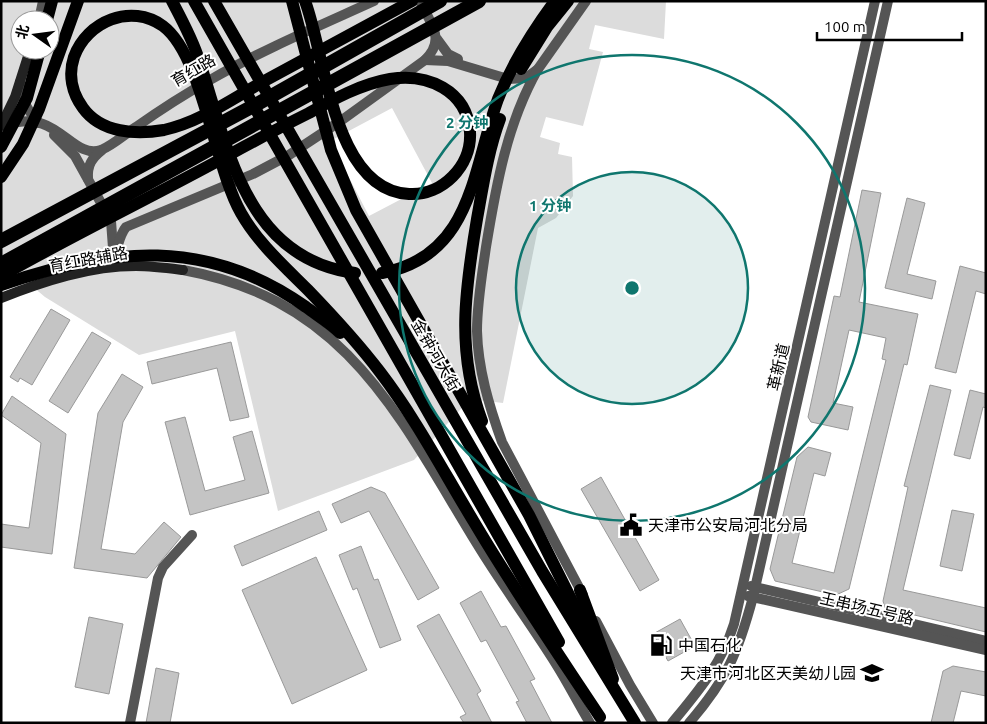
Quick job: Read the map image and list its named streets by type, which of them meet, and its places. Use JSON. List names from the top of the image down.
{
  "streets": {
    "main road": ["育红路辅路", "金钟河大街"],
    "street": ["育红路", "革新道", "王串场五号路"]
  },
  "crossings": [
    ["革新道", "王串场五号路"]
  ],
  "places": {
    "public building": ["天津市公安局河北分局"],
    "fuel station": ["中国石化"],
    "school or university": ["天津市河北区天美幼儿园"]
  },
  "scale_bar": "100 m",
  "north": "left",
  "rings": ["2 分钟", "1 分钟"]
}
